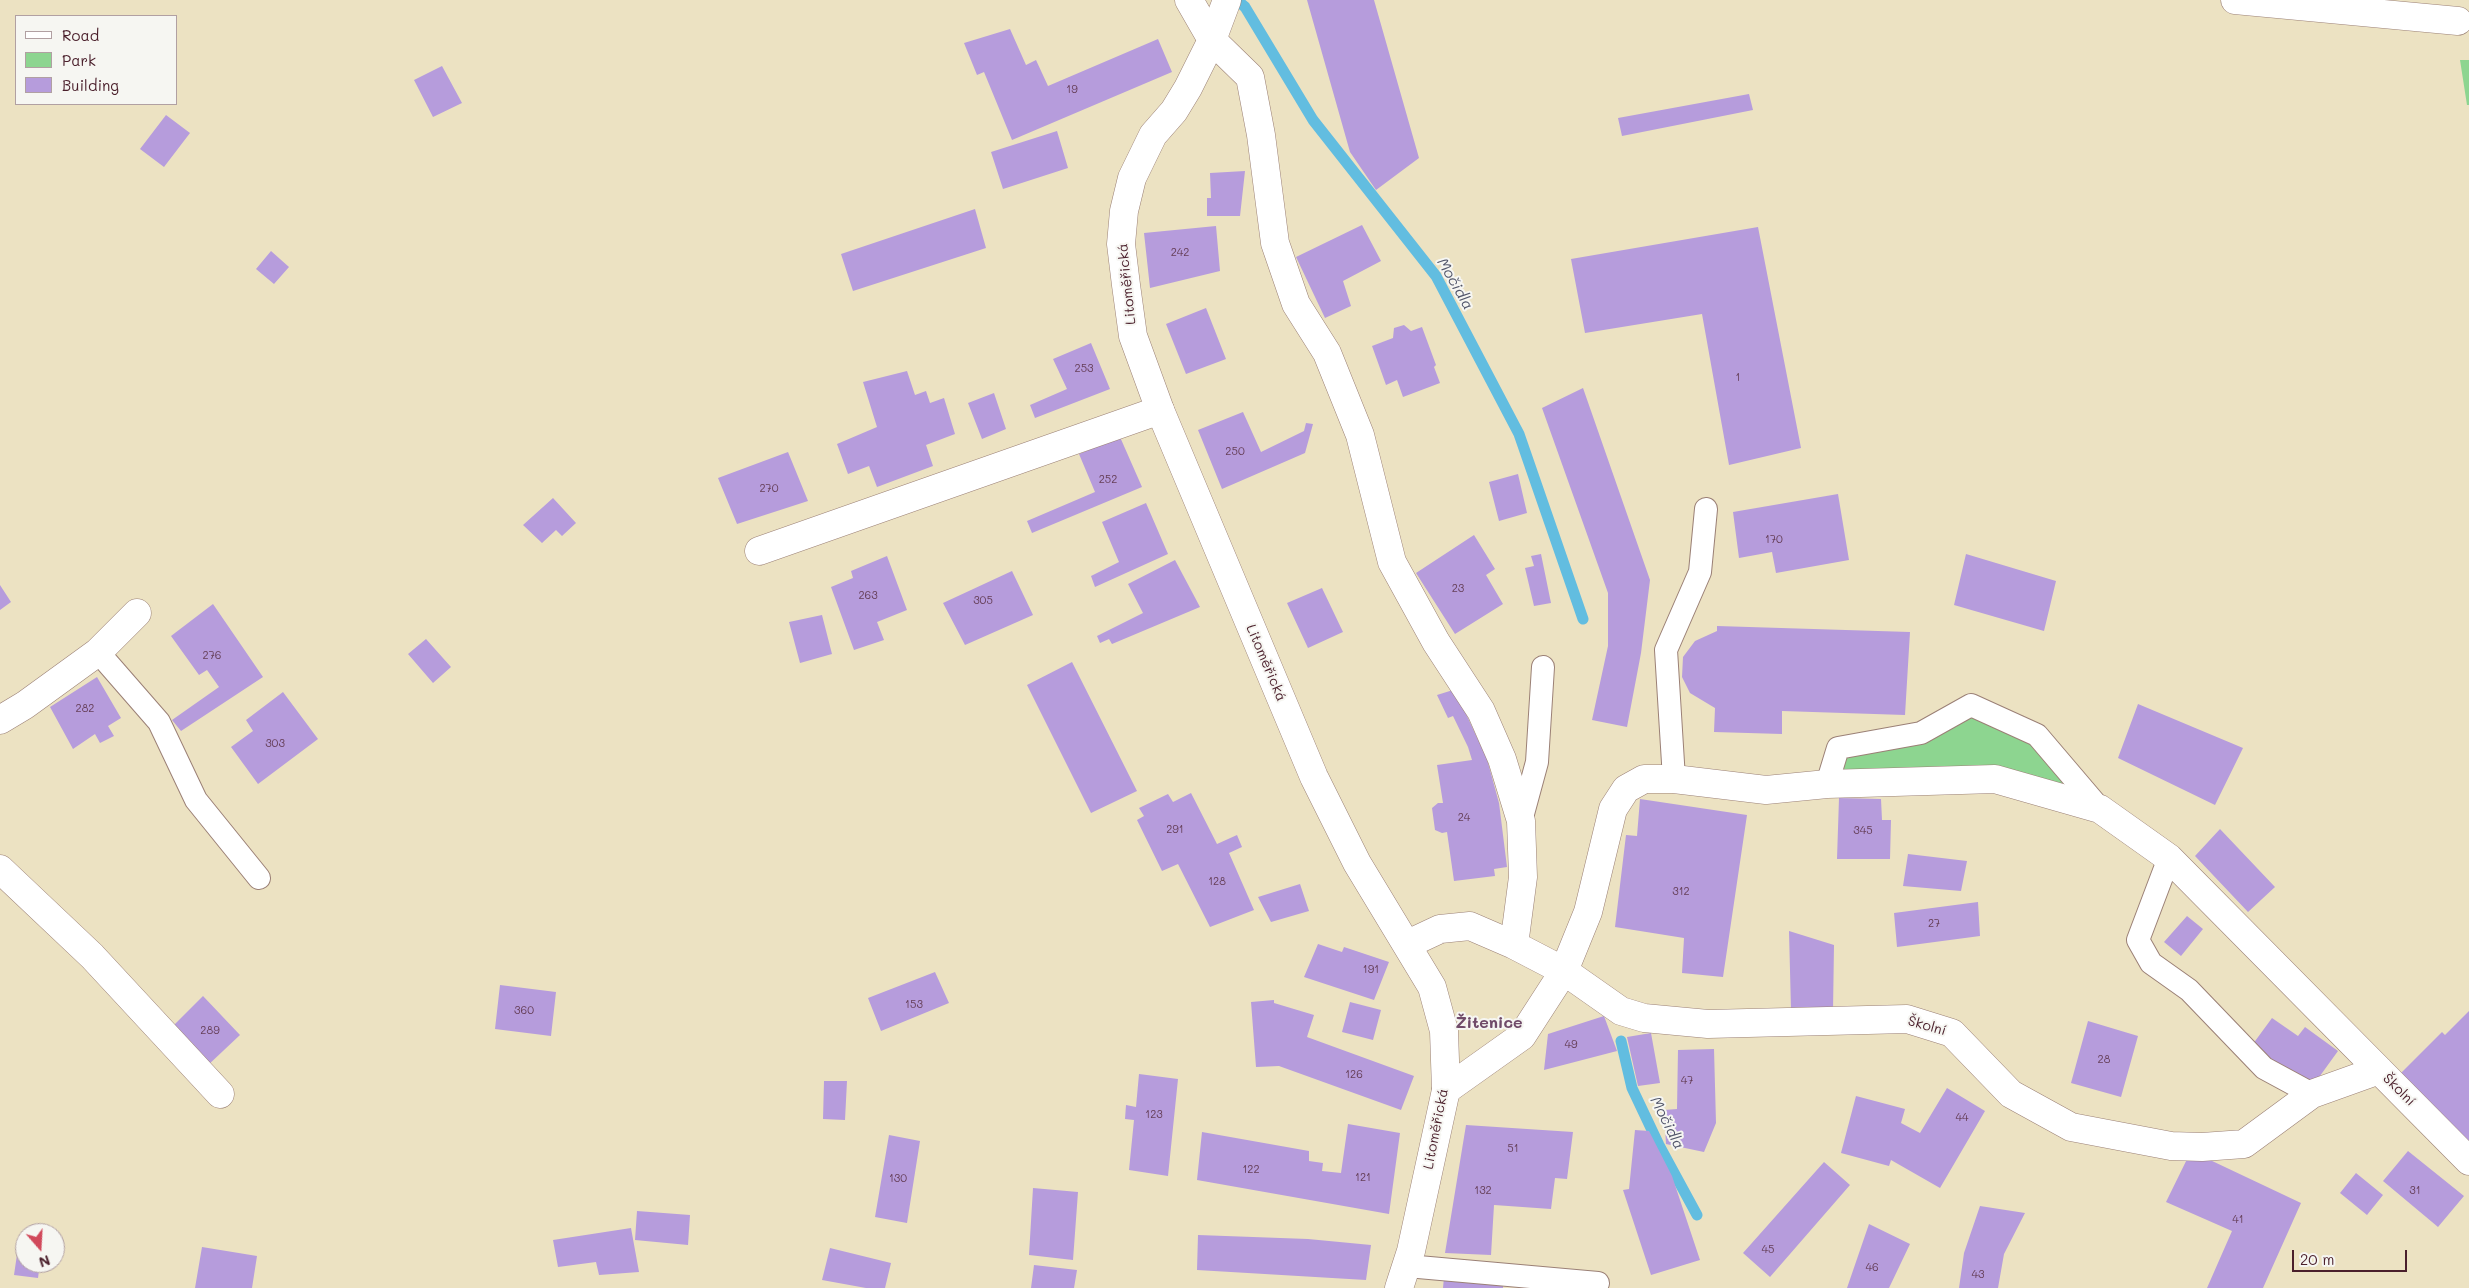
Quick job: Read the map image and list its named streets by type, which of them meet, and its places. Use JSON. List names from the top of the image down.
{
  "streets": {
    "street": ["Litoměřická", "Školní"]
  },
  "crossings": [
    ["Litoměřická", "Školní"]
  ],
  "districts": ["Žitenice"],
  "water": ["Močidla"],
  "house_numbers": [
    "19",
    "242",
    "253",
    "1",
    "250",
    "252",
    "270",
    "170",
    "23",
    "263",
    "305",
    "276",
    "282",
    "303",
    "24",
    "291",
    "345",
    "128",
    "312",
    "27",
    "191",
    "153",
    "360",
    "289",
    "49",
    "28",
    "126",
    "47",
    "123",
    "44",
    "51",
    "122",
    "121",
    "130",
    "132",
    "31",
    "41",
    "45",
    "46",
    "43"
  ],
  "legend": ["Road", "Park", "Building"],
  "scale_bar": "20 m",
  "north": "bottom"
}
